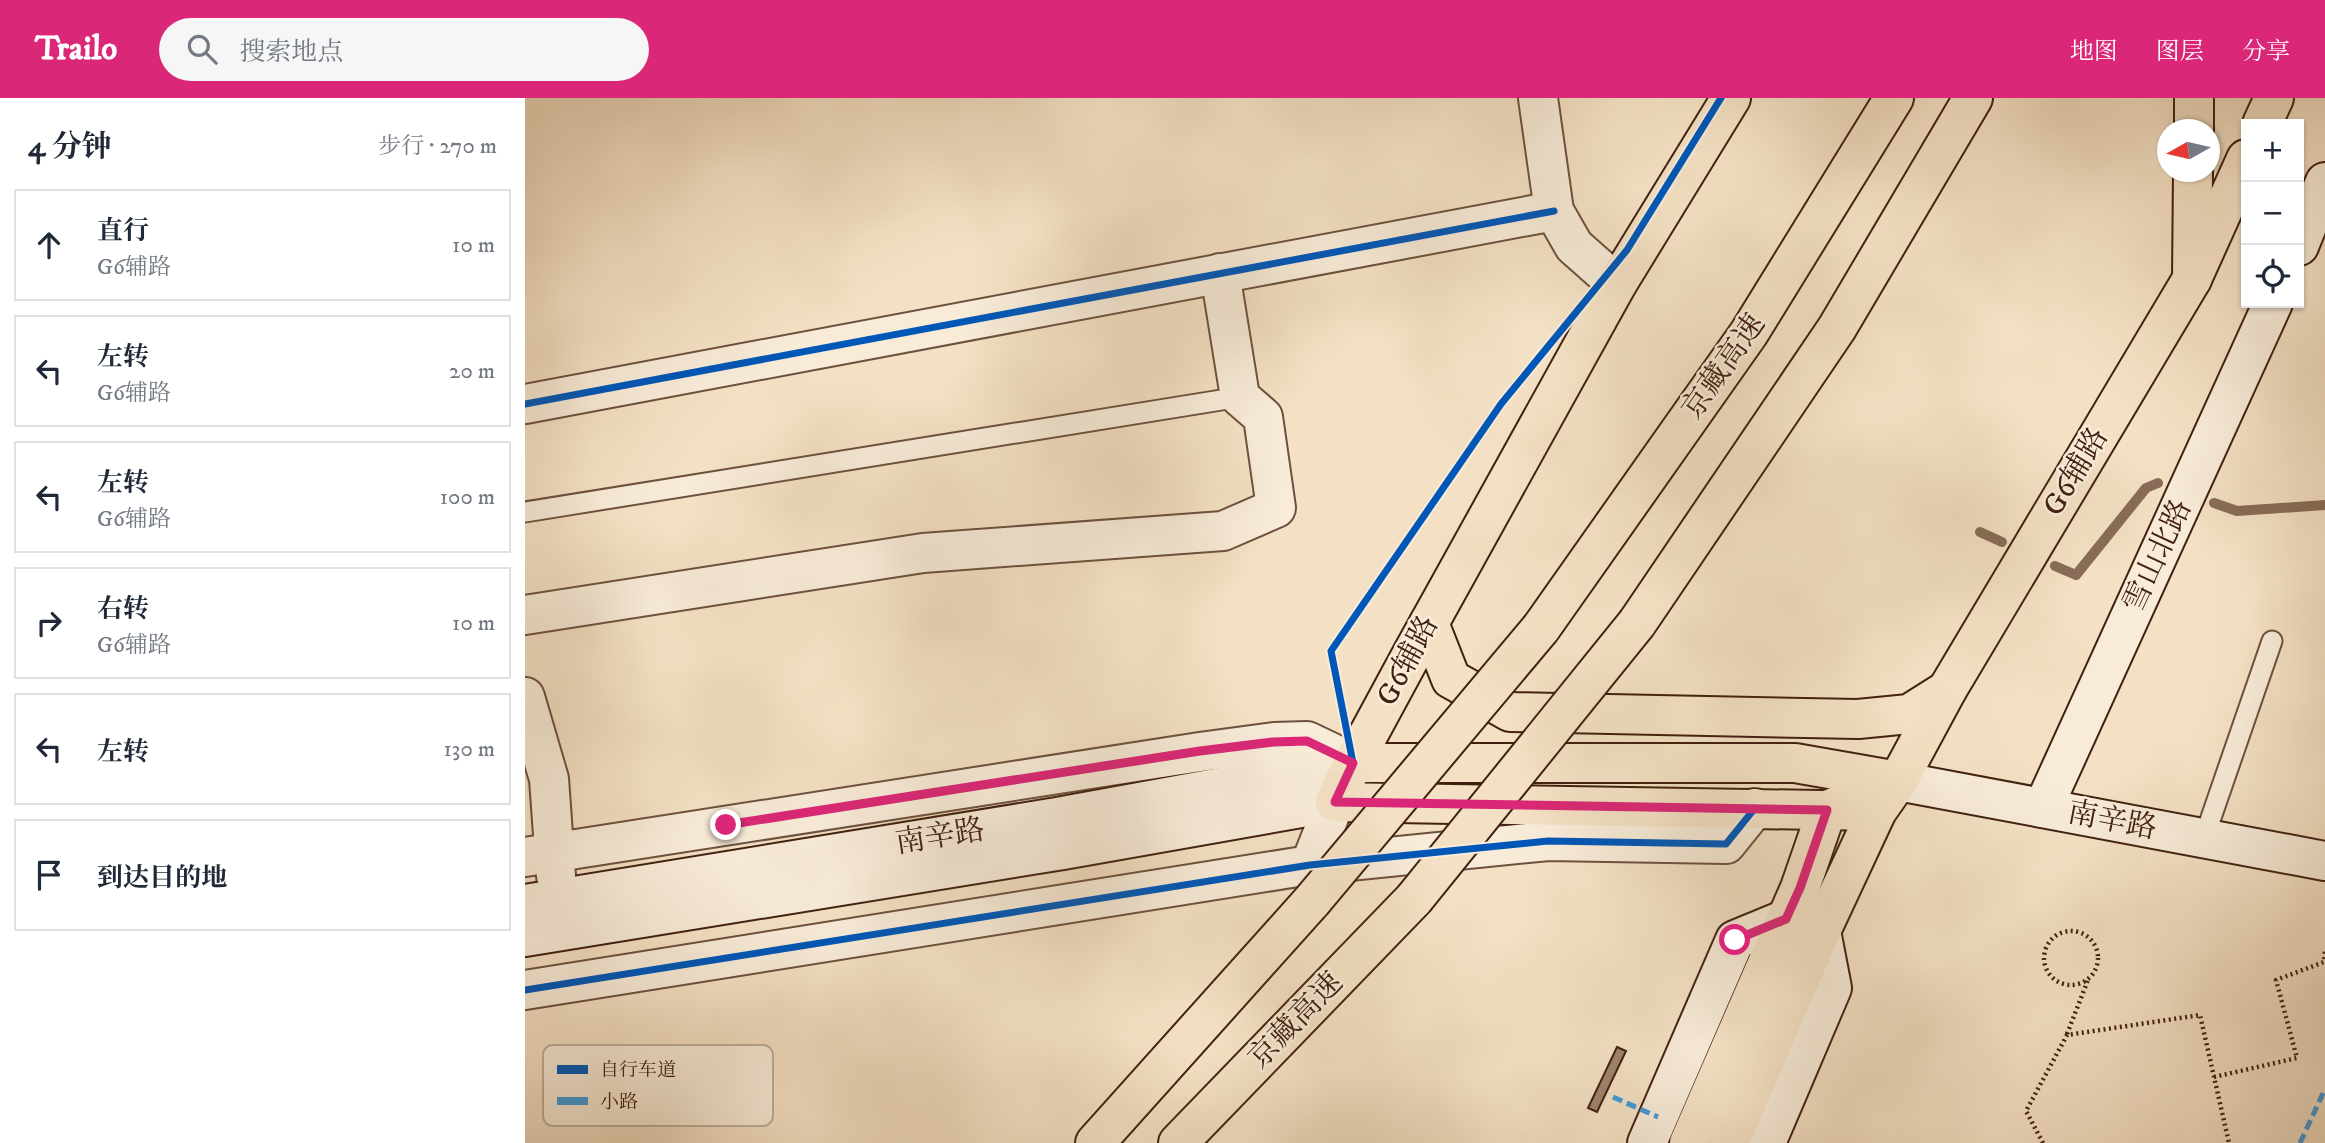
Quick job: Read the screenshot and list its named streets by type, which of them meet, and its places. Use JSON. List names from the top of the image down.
{
  "streets": {
    "main road": ["京藏高速", "G6辅路"],
    "street": ["雪山北路", "南辛路"]
  },
  "crossings": [
    ["G6辅路", "南辛路"],
    ["雪山北路", "南辛路"]
  ],
  "legend": ["自行车道", "小路"],
  "north": "left",
  "page": {
    "header": "Trailo",
    "search": "搜索地点",
    "nav": ["地图", "图层", "分享"],
    "heading": ["4 分钟", "步行 · 270 m"],
    "map_buttons": ["+", "−"],
    "list": [
      ["直行", "G6辅路", "10 m"],
      ["左转", "G6辅路", "20 m"],
      ["左转", "G6辅路", "100 m"],
      ["右转", "G6辅路", "10 m"],
      ["左转", "130 m"],
      "到达目的地"
    ]
  }
}
